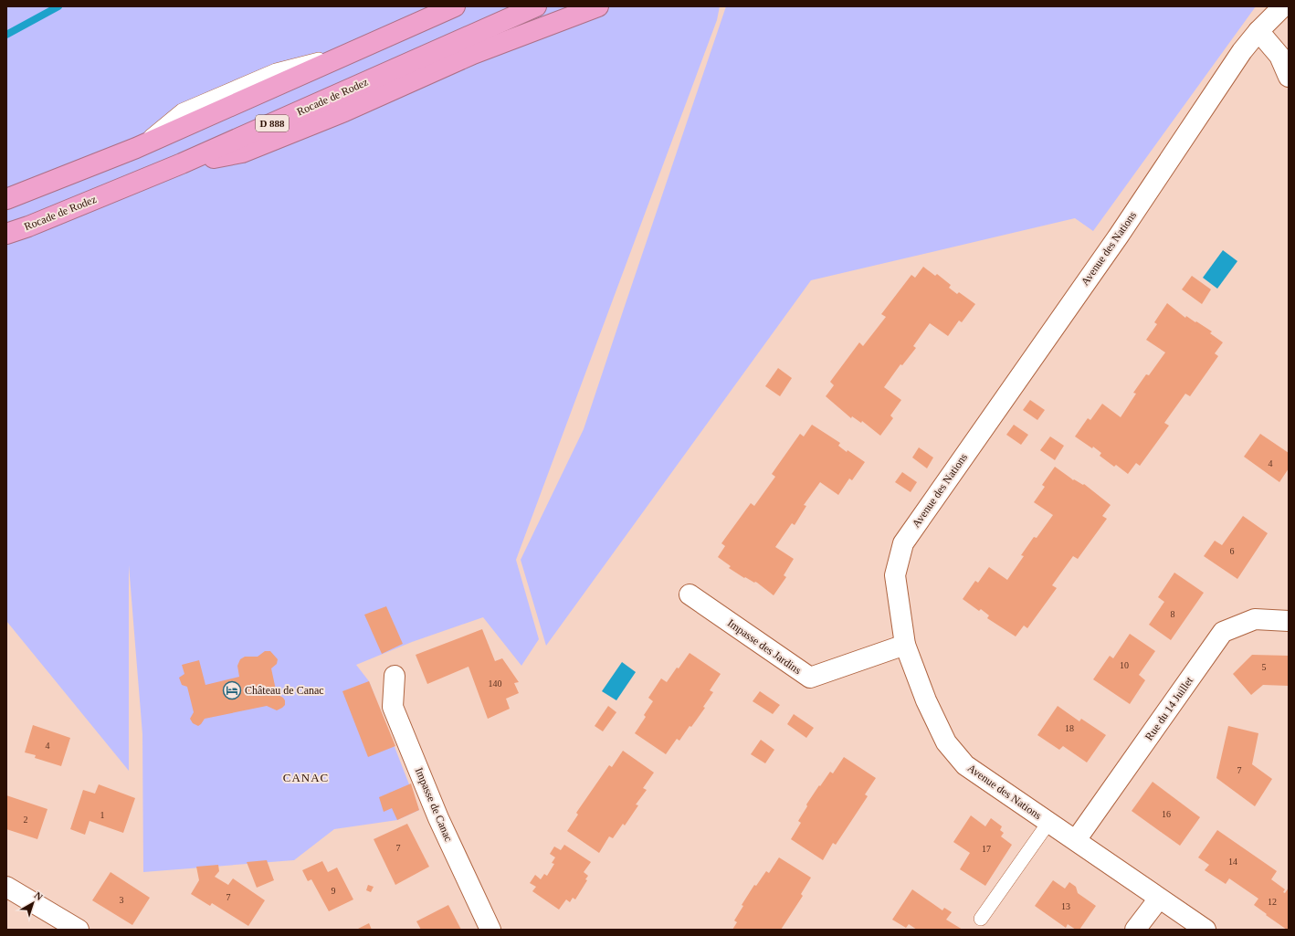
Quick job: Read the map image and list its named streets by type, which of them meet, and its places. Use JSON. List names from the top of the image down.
{
  "streets": {
    "highway": ["Rocade de Rodez", "D 888"],
    "street": [
      "Avenue des Nations",
      "Impasse des Jardins",
      "Rue du 14 Juillet",
      "Impasse de Canac"
    ]
  },
  "crossings": [
    ["Avenue des Nations", "Impasse des Jardins"],
    ["Avenue des Nations", "Rue du 14 Juillet"]
  ],
  "districts": ["CANAC"],
  "places": {
    "hotel": ["Château de Canac"]
  },
  "house_numbers": [
    "4",
    "6",
    "8",
    "10",
    "5",
    "140",
    "18",
    "4",
    "7",
    "16",
    "1",
    "2",
    "7",
    "17",
    "14",
    "9",
    "7",
    "3",
    "12",
    "13"
  ],
  "north": "top right"
}
